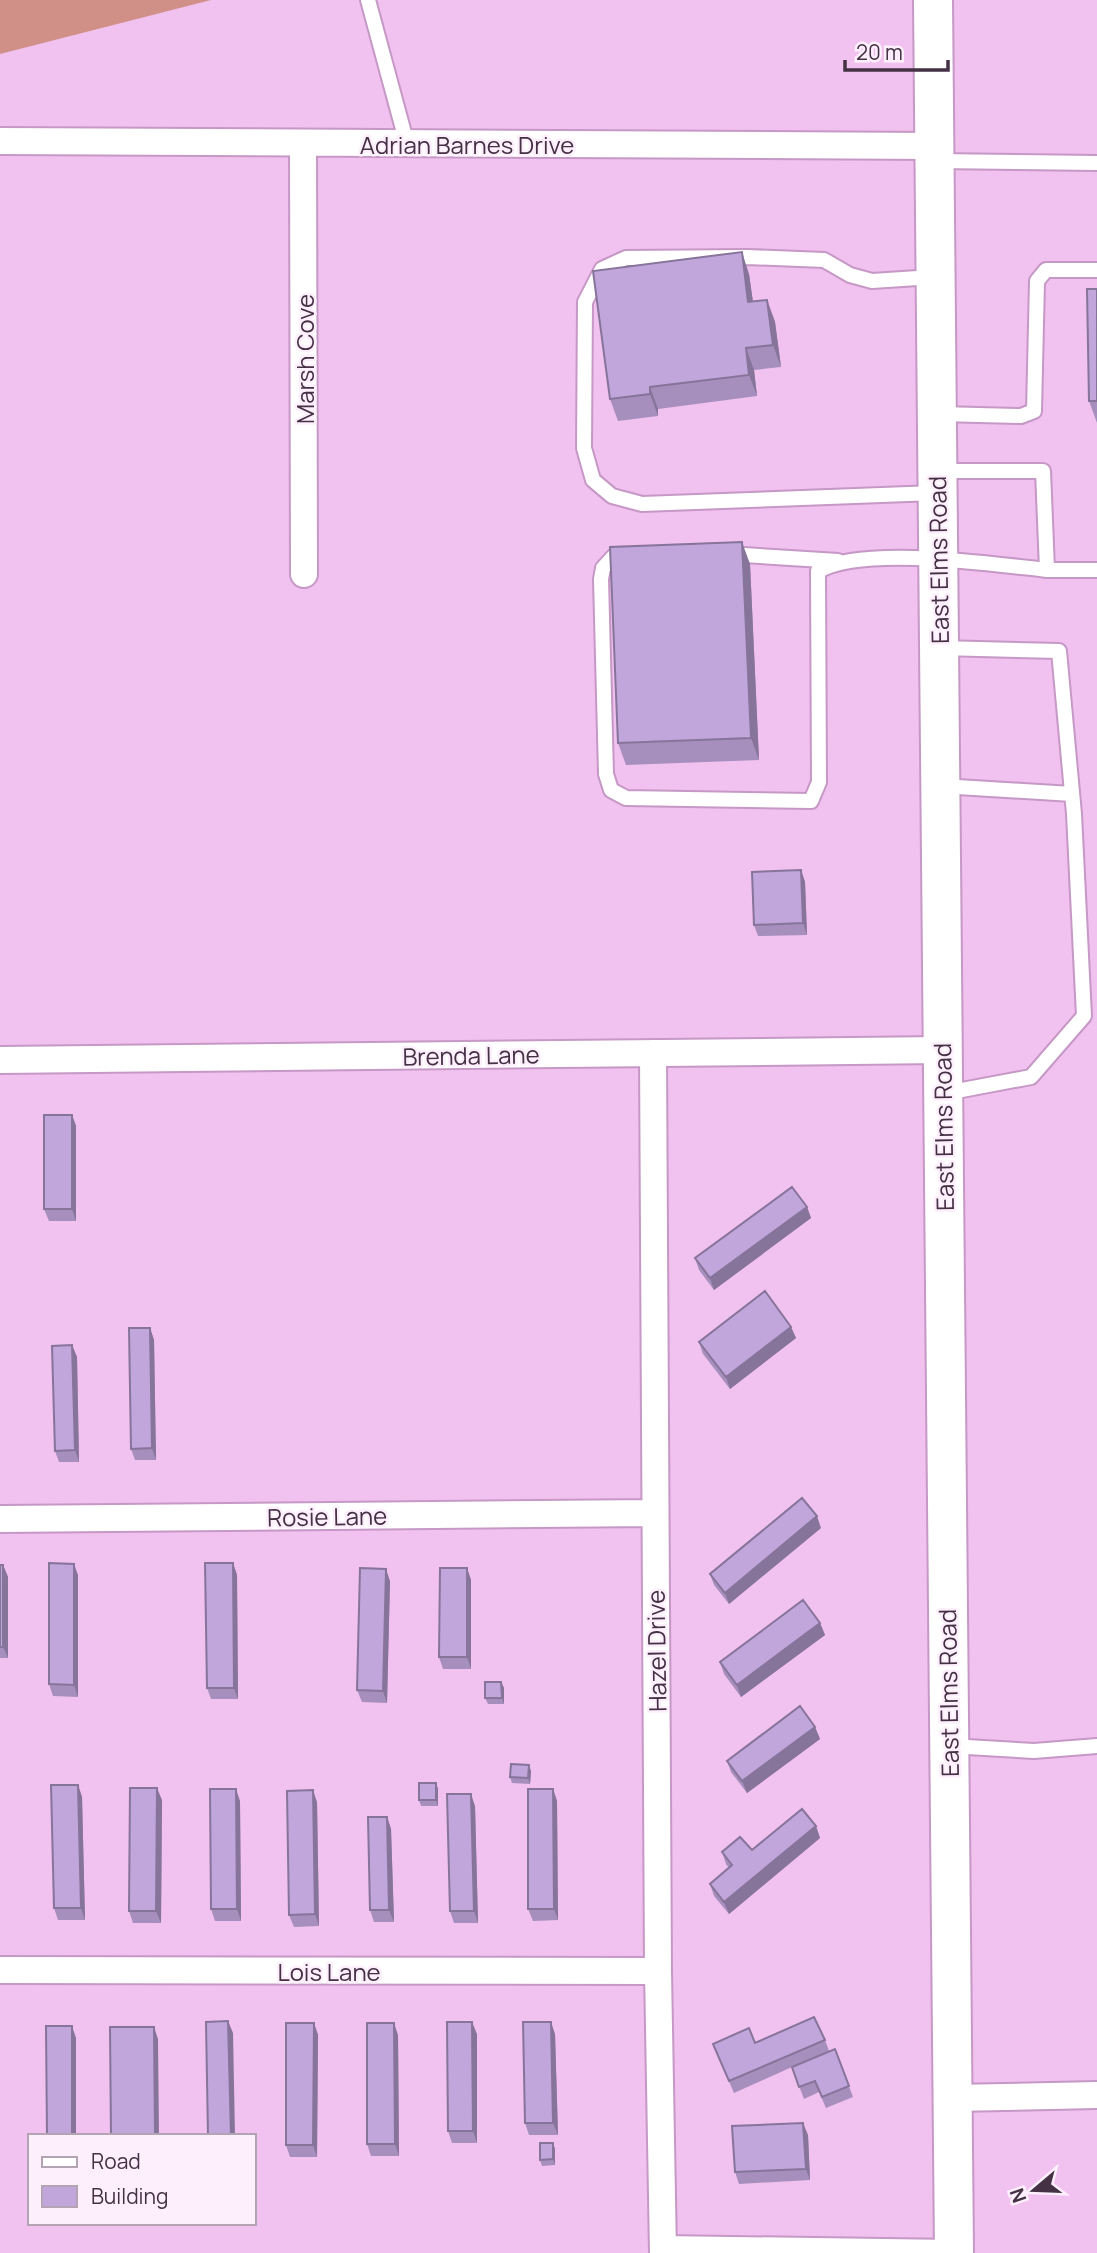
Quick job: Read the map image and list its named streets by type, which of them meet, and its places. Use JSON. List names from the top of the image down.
{
  "streets": {
    "main road": ["East Elms Road"],
    "street": [
      "Adrian Barnes Drive",
      "Marsh Cove",
      "Brenda Lane",
      "Rosie Lane",
      "Hazel Drive",
      "Lois Lane"
    ]
  },
  "crossings": [
    ["Adrian Barnes Drive", "Marsh Cove"],
    ["Adrian Barnes Drive", "East Elms Road"],
    ["East Elms Road", "Brenda Lane"],
    ["Brenda Lane", "Hazel Drive"],
    ["Rosie Lane", "Hazel Drive"],
    ["Hazel Drive", "Lois Lane"]
  ],
  "legend": ["Road", "Building"],
  "scale_bar": "20 m",
  "north": "left"
}
